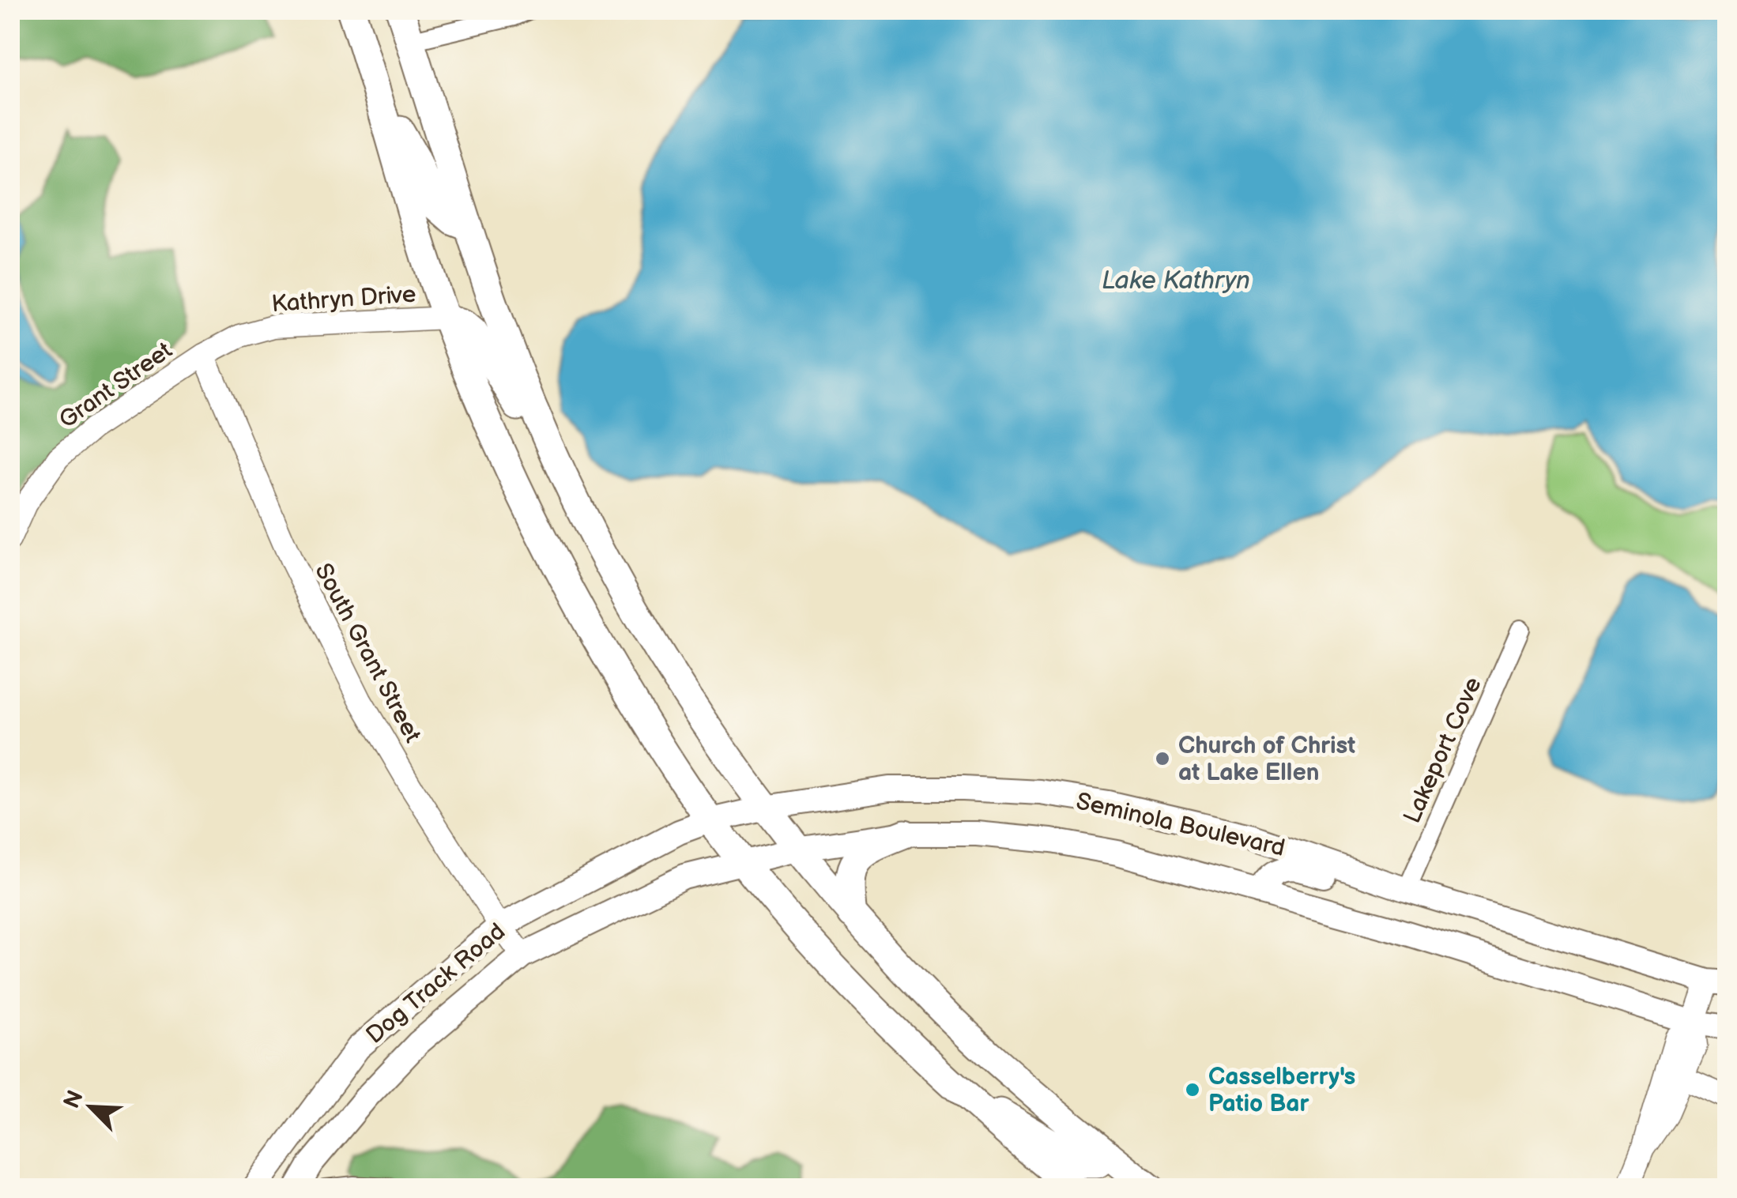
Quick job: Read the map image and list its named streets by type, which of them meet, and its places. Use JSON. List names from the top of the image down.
{
  "streets": {
    "main road": ["Seminola Boulevard", "Dog Track Road"],
    "street": [
      "Kathryn Drive",
      "Grant Street",
      "South Grant Street",
      "Lakeport Cove"
    ]
  },
  "crossings": [
    ["Kathryn Drive", "Grant Street"],
    ["Kathryn Drive", "South Grant Street"],
    ["Grant Street", "South Grant Street"],
    ["South Grant Street", "Dog Track Road"],
    ["Lakeport Cove", "Seminola Boulevard"],
    ["Seminola Boulevard", "Dog Track Road"]
  ],
  "water": ["Lake Kathryn"],
  "places": ["Church of Christ at Lake Ellen", "Casselberry's Patio Bar"],
  "north": "top left"
}
